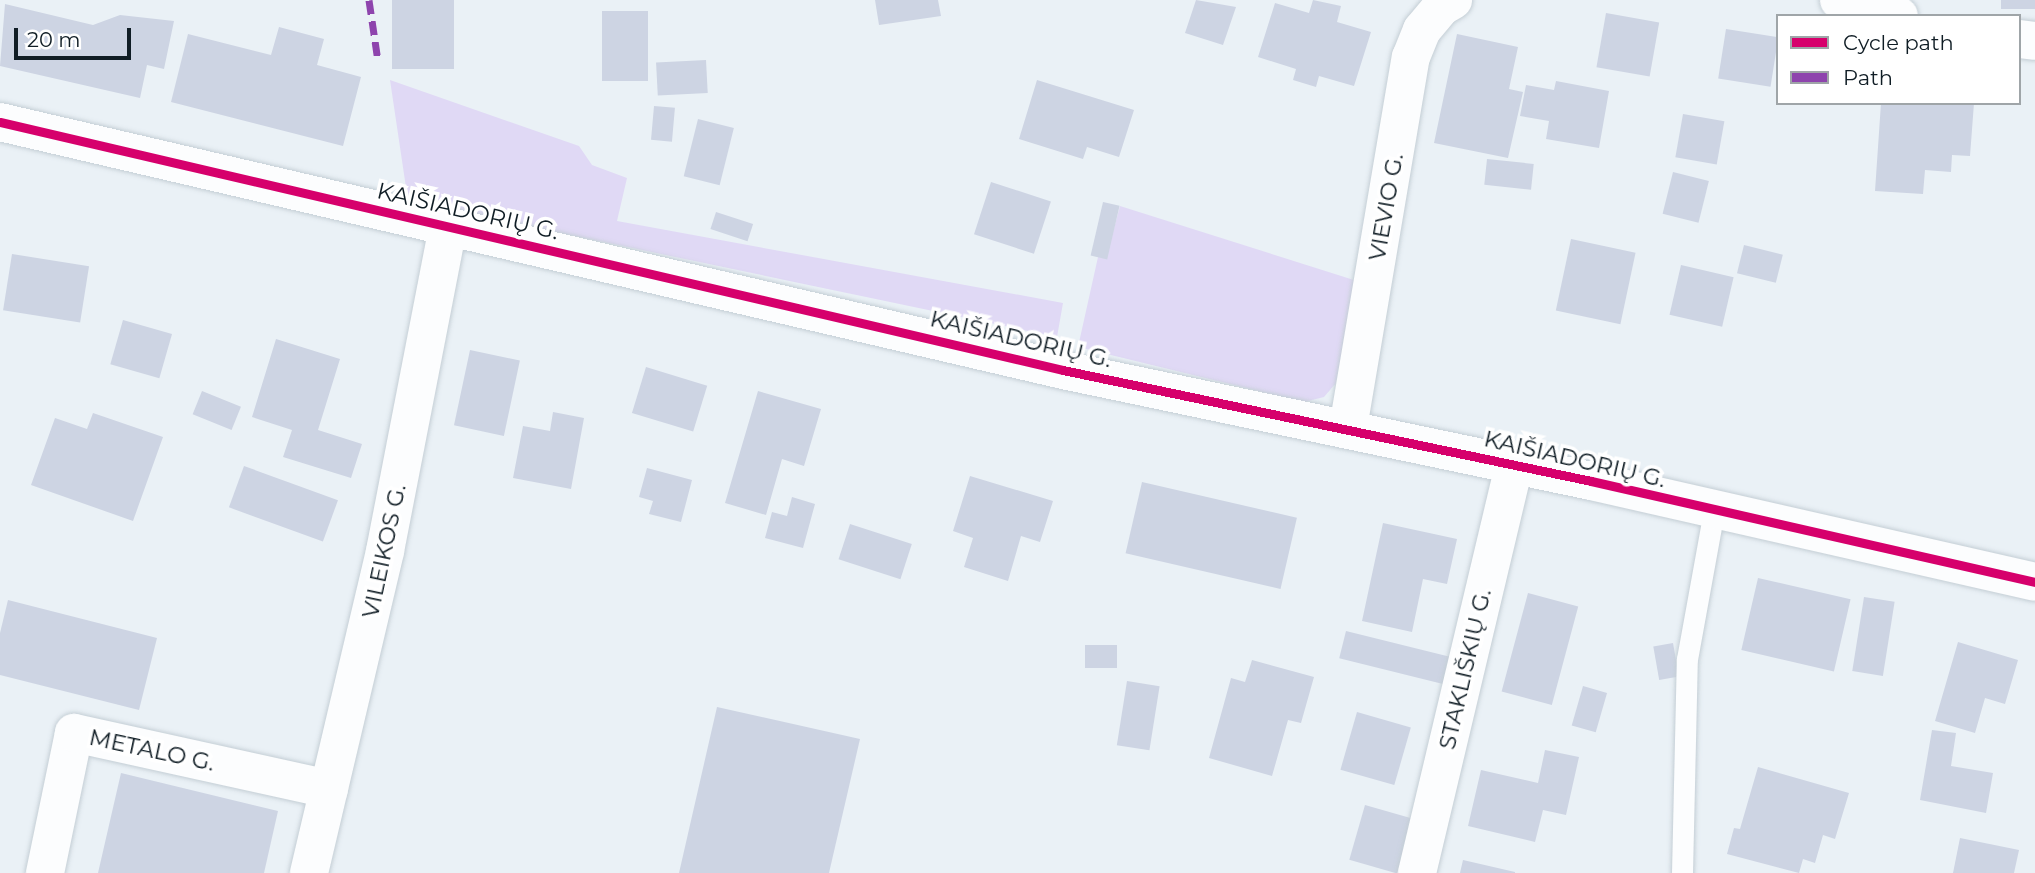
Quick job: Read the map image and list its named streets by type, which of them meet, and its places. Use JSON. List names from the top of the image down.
{
  "streets": {
    "street": [
      "VIEVIO G.",
      "KAIŠIADORIŲ G.",
      "VILEIKOS G.",
      "STAKLIŠKIŲ G.",
      "METALO G."
    ]
  },
  "crossings": [
    ["VIEVIO G.", "KAIŠIADORIŲ G."],
    ["KAIŠIADORIŲ G.", "VILEIKOS G."],
    ["KAIŠIADORIŲ G.", "STAKLIŠKIŲ G."],
    ["VILEIKOS G.", "METALO G."]
  ],
  "legend": ["Cycle path", "Path"],
  "scale_bar": "20 m"
}
